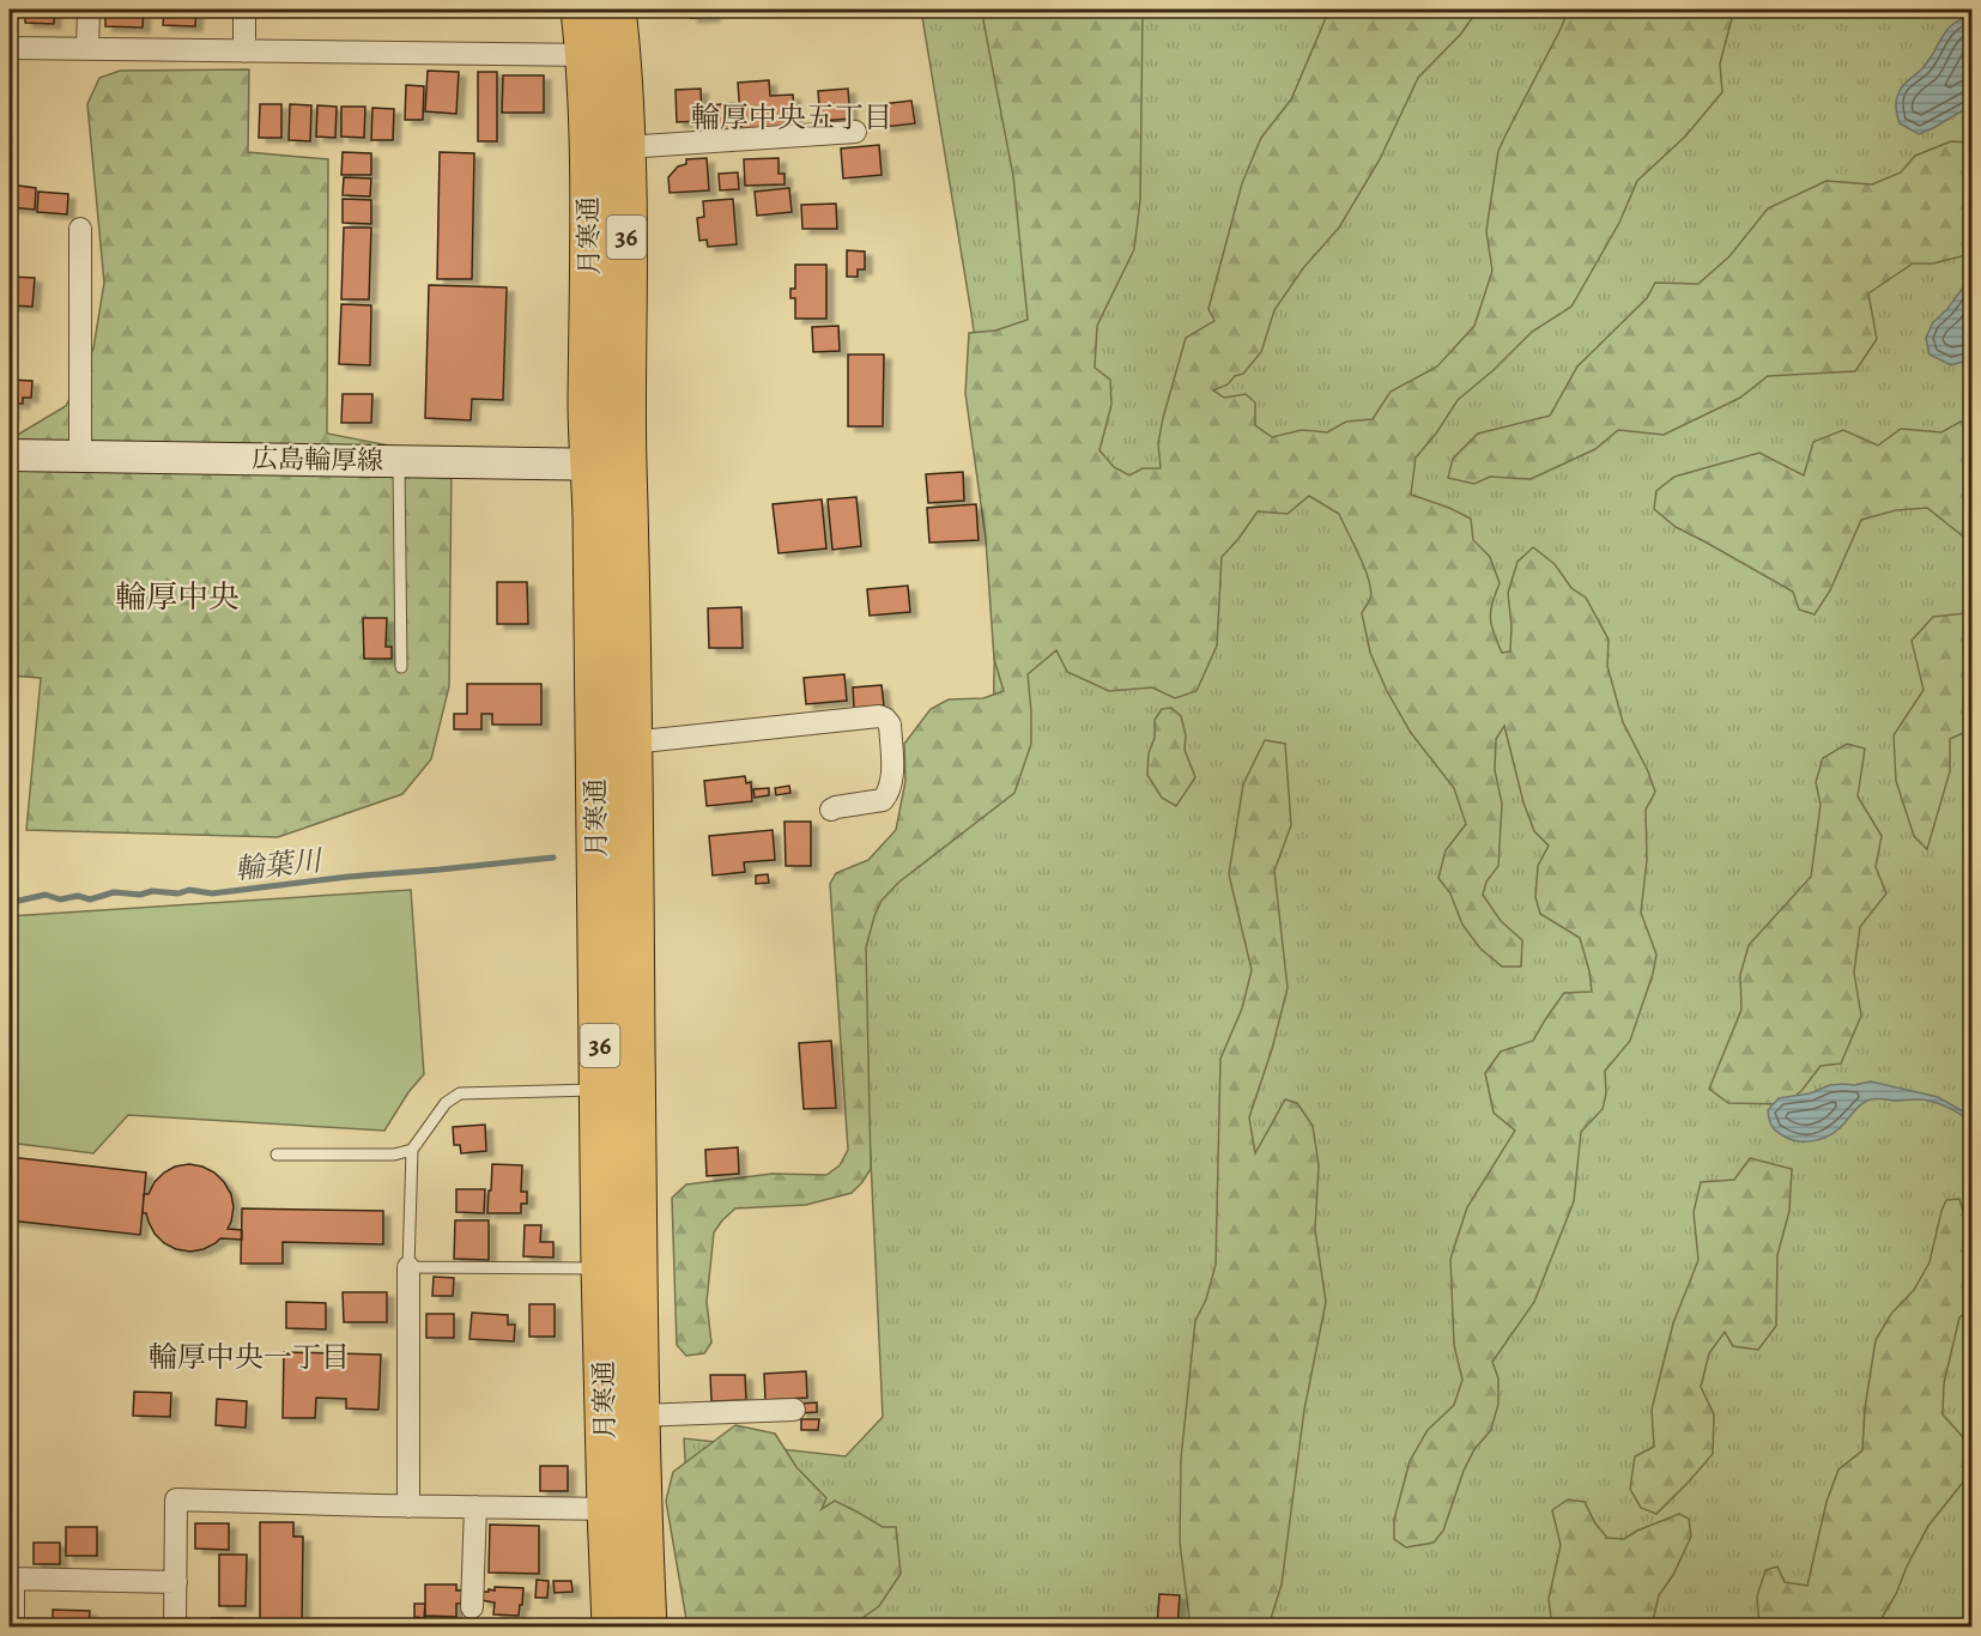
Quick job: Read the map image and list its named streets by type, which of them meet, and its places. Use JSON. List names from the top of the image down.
{
  "streets": {
    "highway": ["月寒通", "36"],
    "street": ["広島輪厚線"]
  },
  "crossings": [
    ["月寒通", "広島輪厚線"]
  ],
  "districts": ["輪厚中央五丁目", "輪厚中央", "輪厚中央一丁目"],
  "water": ["輪葉川"]
}
